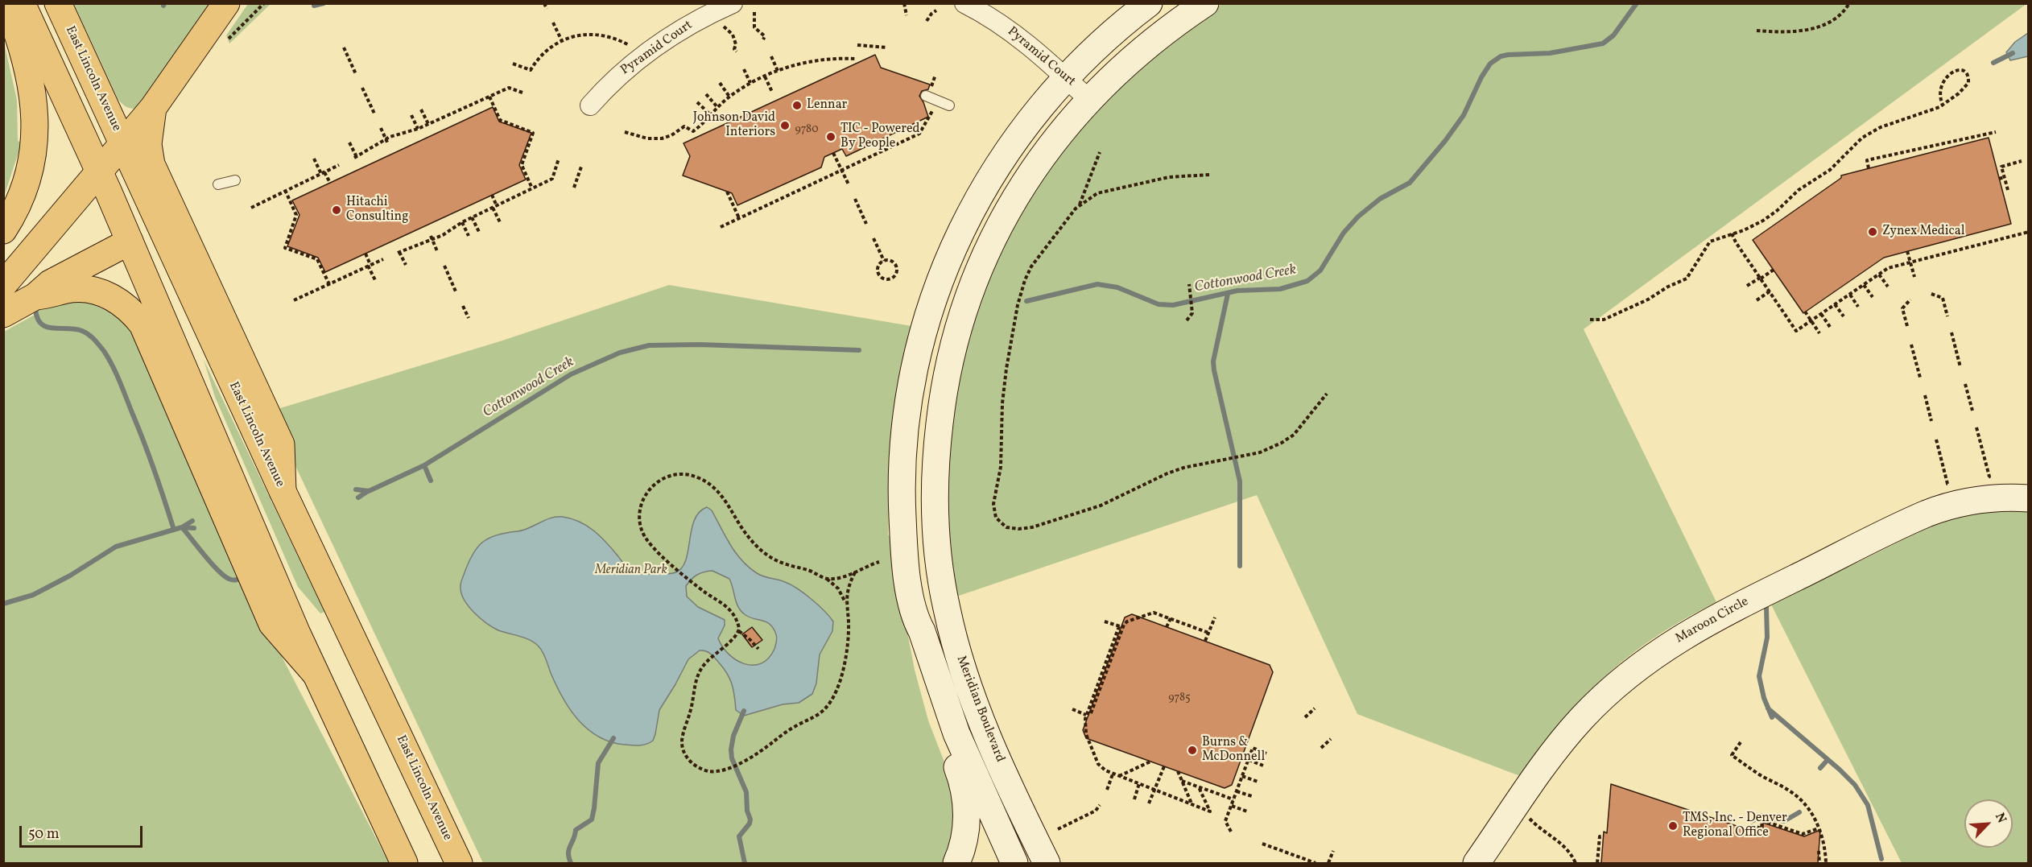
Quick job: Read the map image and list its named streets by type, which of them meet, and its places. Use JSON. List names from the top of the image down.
{
  "streets": {
    "main road": ["East Lincoln Avenue", "Maroon Circle", "Meridian Boulevard"],
    "street": ["Pyramid Court"]
  },
  "crossings": [
    ["Pyramid Court", "Meridian Boulevard"]
  ],
  "water": ["Cottonwood Creek"],
  "parks": ["Meridian Park"],
  "places": [
    "Lennar",
    "Johnson David Interiors",
    "TIC - Powered By People",
    "Hitachi Consulting",
    "Zynex Medical",
    "Burns & McDonnell",
    "TMS, Inc. - Denver Regional Office"
  ],
  "house_numbers": ["9780", "9785"],
  "scale_bar": "50 m",
  "north": "top right"
}
